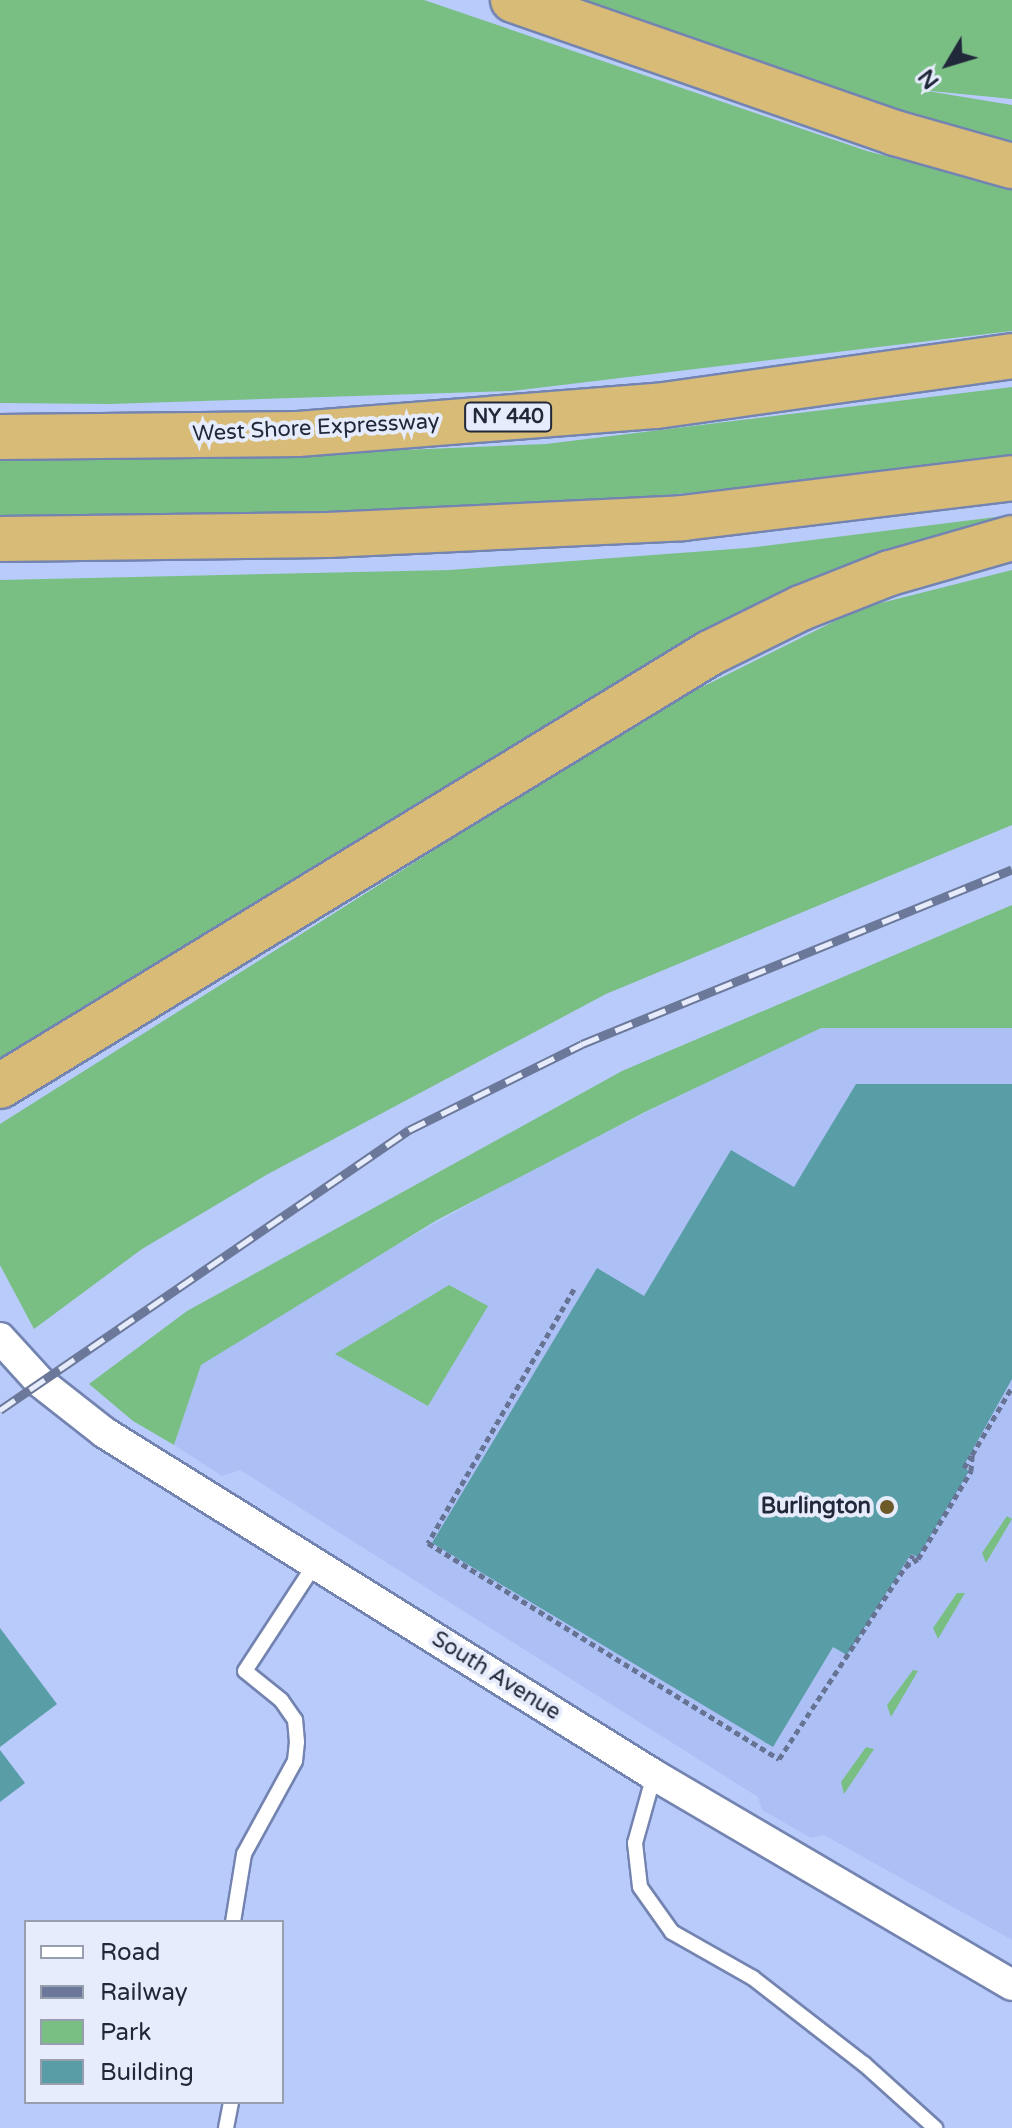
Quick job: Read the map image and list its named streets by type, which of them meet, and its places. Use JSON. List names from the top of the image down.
{
  "streets": {
    "highway": ["NY 440", "West Shore Expressway"],
    "street": ["South Avenue"]
  },
  "places": ["Burlington"],
  "legend": [
    "Road",
    "Railway",
    "Park",
    "Building"
  ],
  "north": "bottom left"
}
